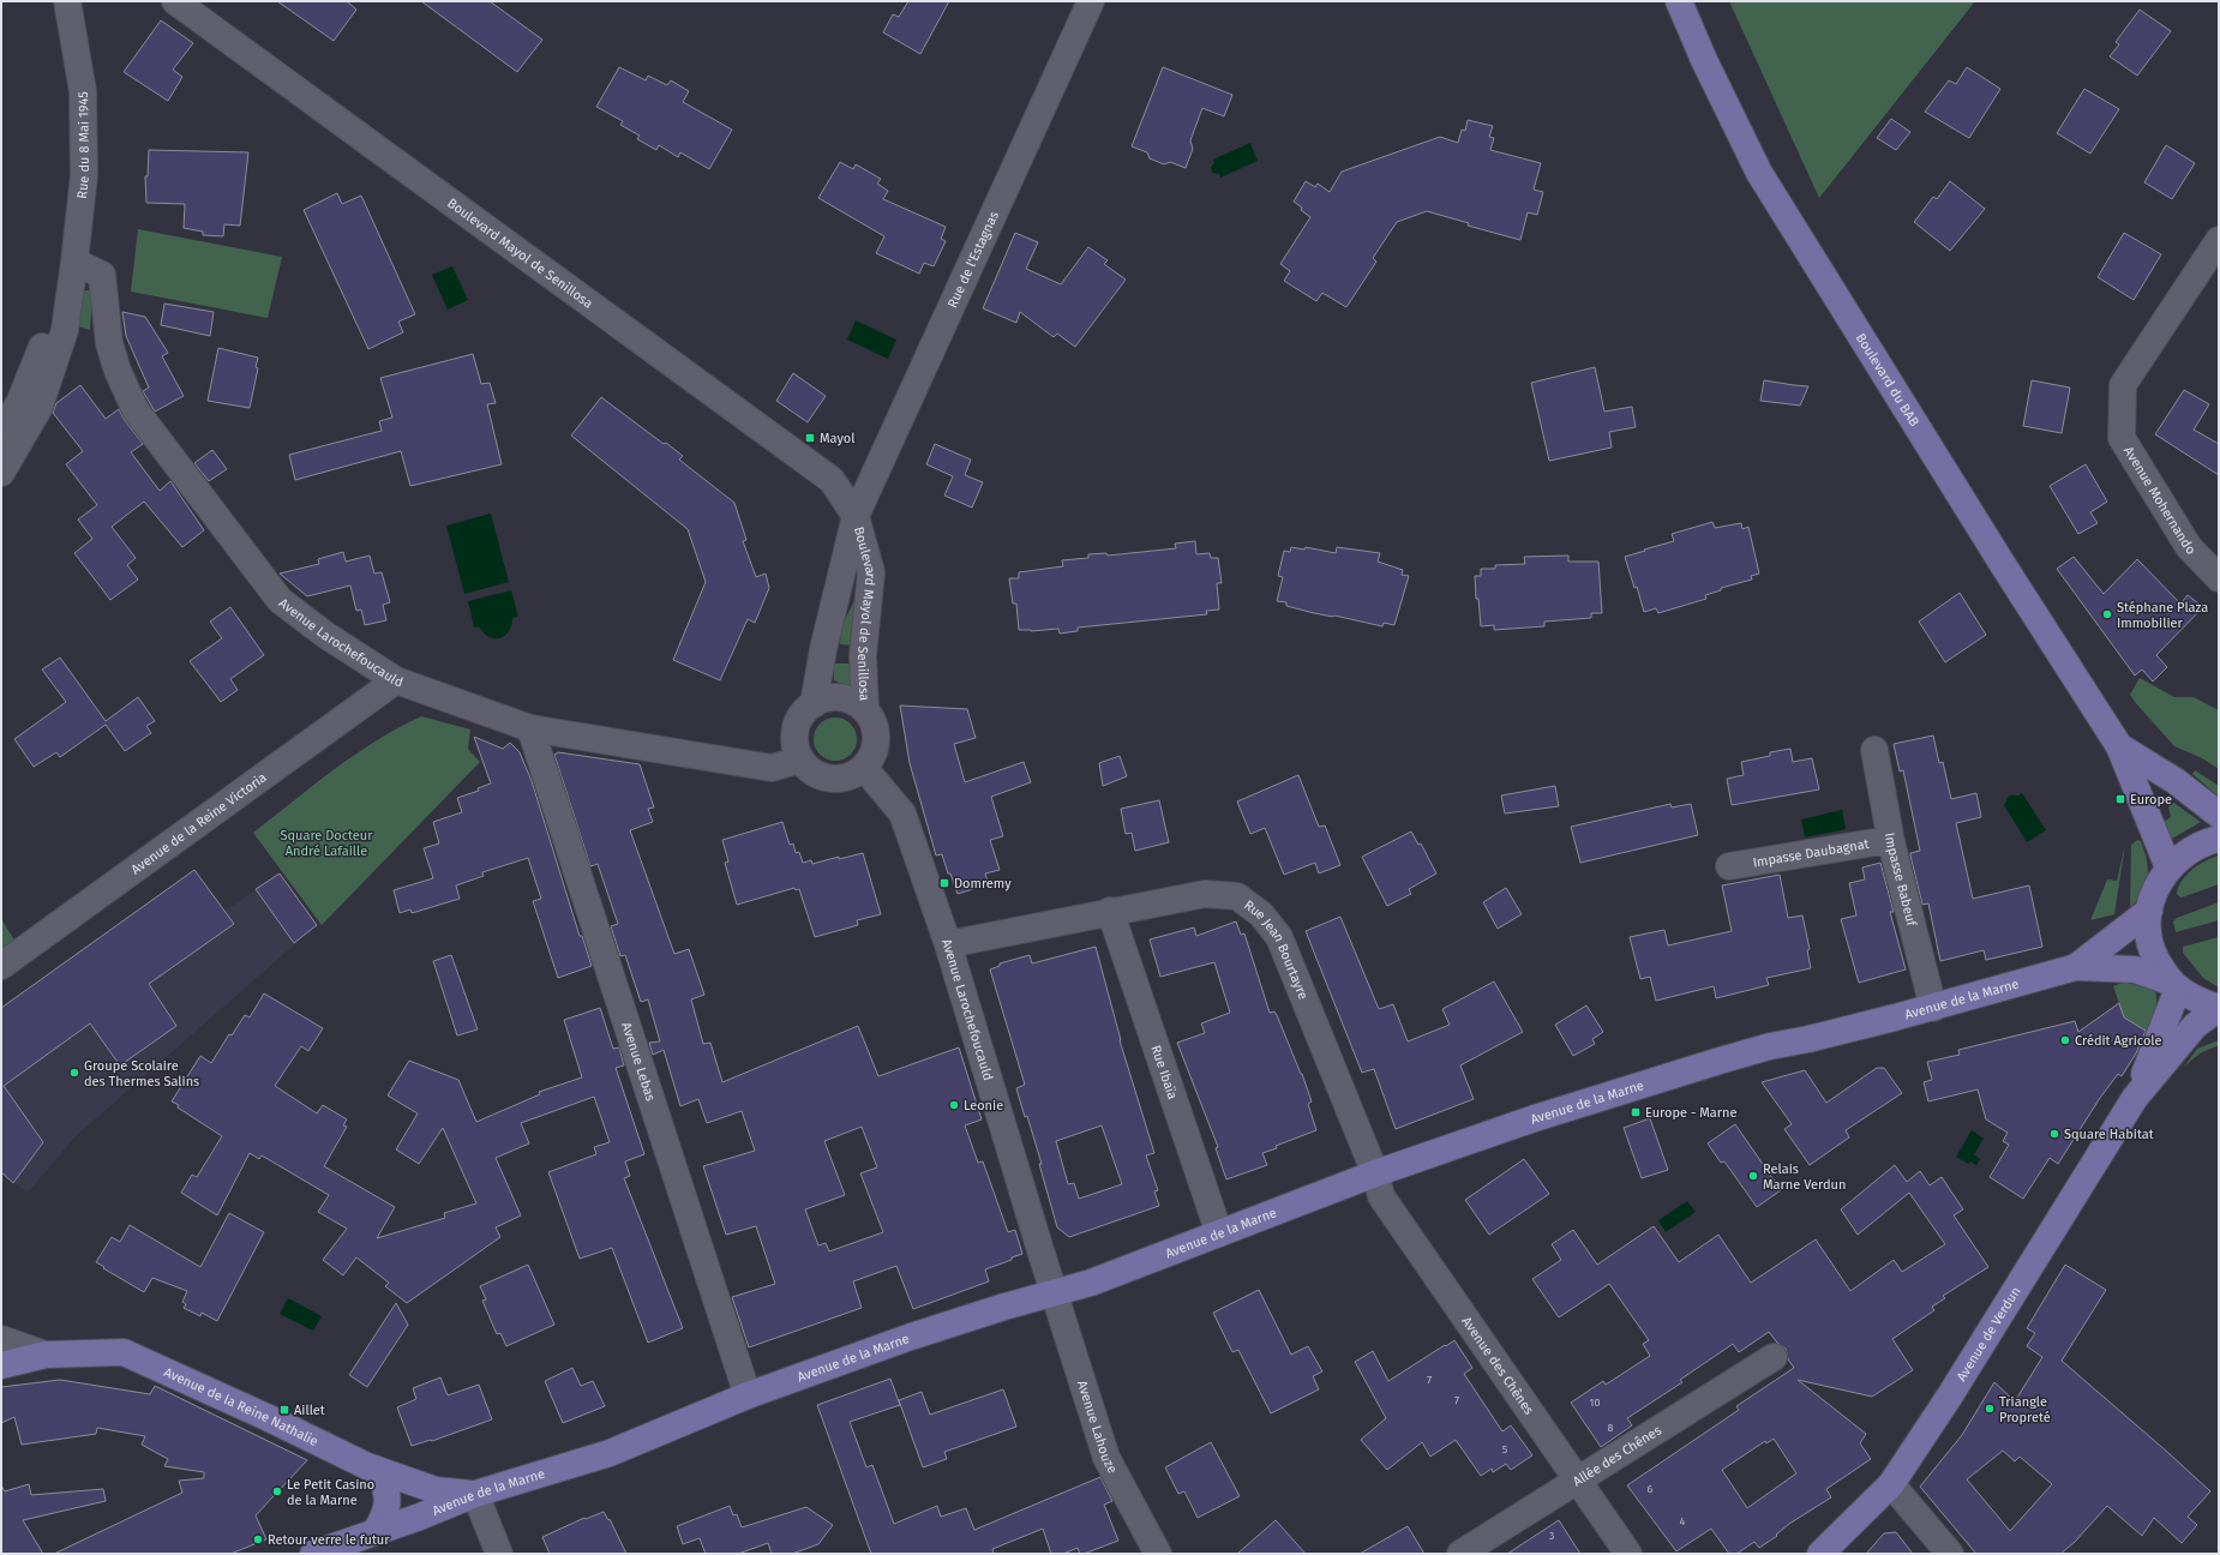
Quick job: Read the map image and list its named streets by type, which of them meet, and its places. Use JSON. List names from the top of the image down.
{
  "streets": {
    "main road": [
      "Boulevard du BAB",
      "Avenue de la Marne",
      "Avenue de Verdun",
      "Avenue de la Reine Nathalie"
    ],
    "street": [
      "Rue du 8 Mai 1945",
      "Boulevard Mayol de Senillosa",
      "Rue de l'Estagnas",
      "Avenue Mohernando",
      "Avenue Larochefoucauld",
      "Avenue de la Reine Victoria",
      "Impasse Daubagnat",
      "Impasse Babeuf",
      "Rue Jean Bourtayre",
      "Avenue Lebas",
      "Rue Ibaïa",
      "Avenue des Chênes",
      "Avenue Lahouze",
      "Allée des Chênes"
    ]
  },
  "crossings": [
    ["Rue du 8 Mai 1945", "Avenue Larochefoucauld"],
    ["Boulevard Mayol de Senillosa", "Rue de l'Estagnas"],
    ["Boulevard Mayol de Senillosa", "Avenue Larochefoucauld"],
    ["Avenue Larochefoucauld", "Avenue de la Reine Victoria"],
    ["Avenue Larochefoucauld", "Rue Jean Bourtayre"],
    ["Avenue Larochefoucauld", "Avenue de la Marne"],
    ["Avenue Larochefoucauld", "Avenue Lebas"],
    ["Avenue Larochefoucauld", "Avenue Lahouze"],
    ["Impasse Daubagnat", "Impasse Babeuf"],
    ["Impasse Babeuf", "Avenue de la Marne"],
    ["Rue Jean Bourtayre", "Avenue de la Marne"],
    ["Rue Jean Bourtayre", "Rue Ibaïa"],
    ["Rue Jean Bourtayre", "Avenue des Chênes"],
    ["Avenue de la Marne", "Avenue Lebas"],
    ["Avenue de la Marne", "Rue Ibaïa"],
    ["Avenue de la Marne", "Avenue de Verdun"],
    ["Avenue de la Marne", "Avenue des Chênes"],
    ["Avenue de la Marne", "Avenue de la Reine Nathalie"],
    ["Avenue de la Marne", "Avenue Lahouze"],
    ["Avenue des Chênes", "Allée des Chênes"]
  ],
  "parks": ["Square Docteur André Lafaille"],
  "places": {
    "transit": [
      "Mayol",
      "Europe",
      "Domremy",
      "Europe - Marne",
      "Aillet"
    ],
    "other": [
      "Stéphane Plaza Immobilier",
      "Crédit Agricole",
      "Groupe Scolaire des Thermes Salins",
      "Leonie",
      "Square Habitat",
      "Relais Marne Verdun",
      "Triangle Propreté",
      "Le Petit Casino de la Marne",
      "Retour verre le futur"
    ]
  },
  "house_numbers": [
    "7",
    "7",
    "10",
    "8",
    "5",
    "6",
    "4",
    "3"
  ]
}
